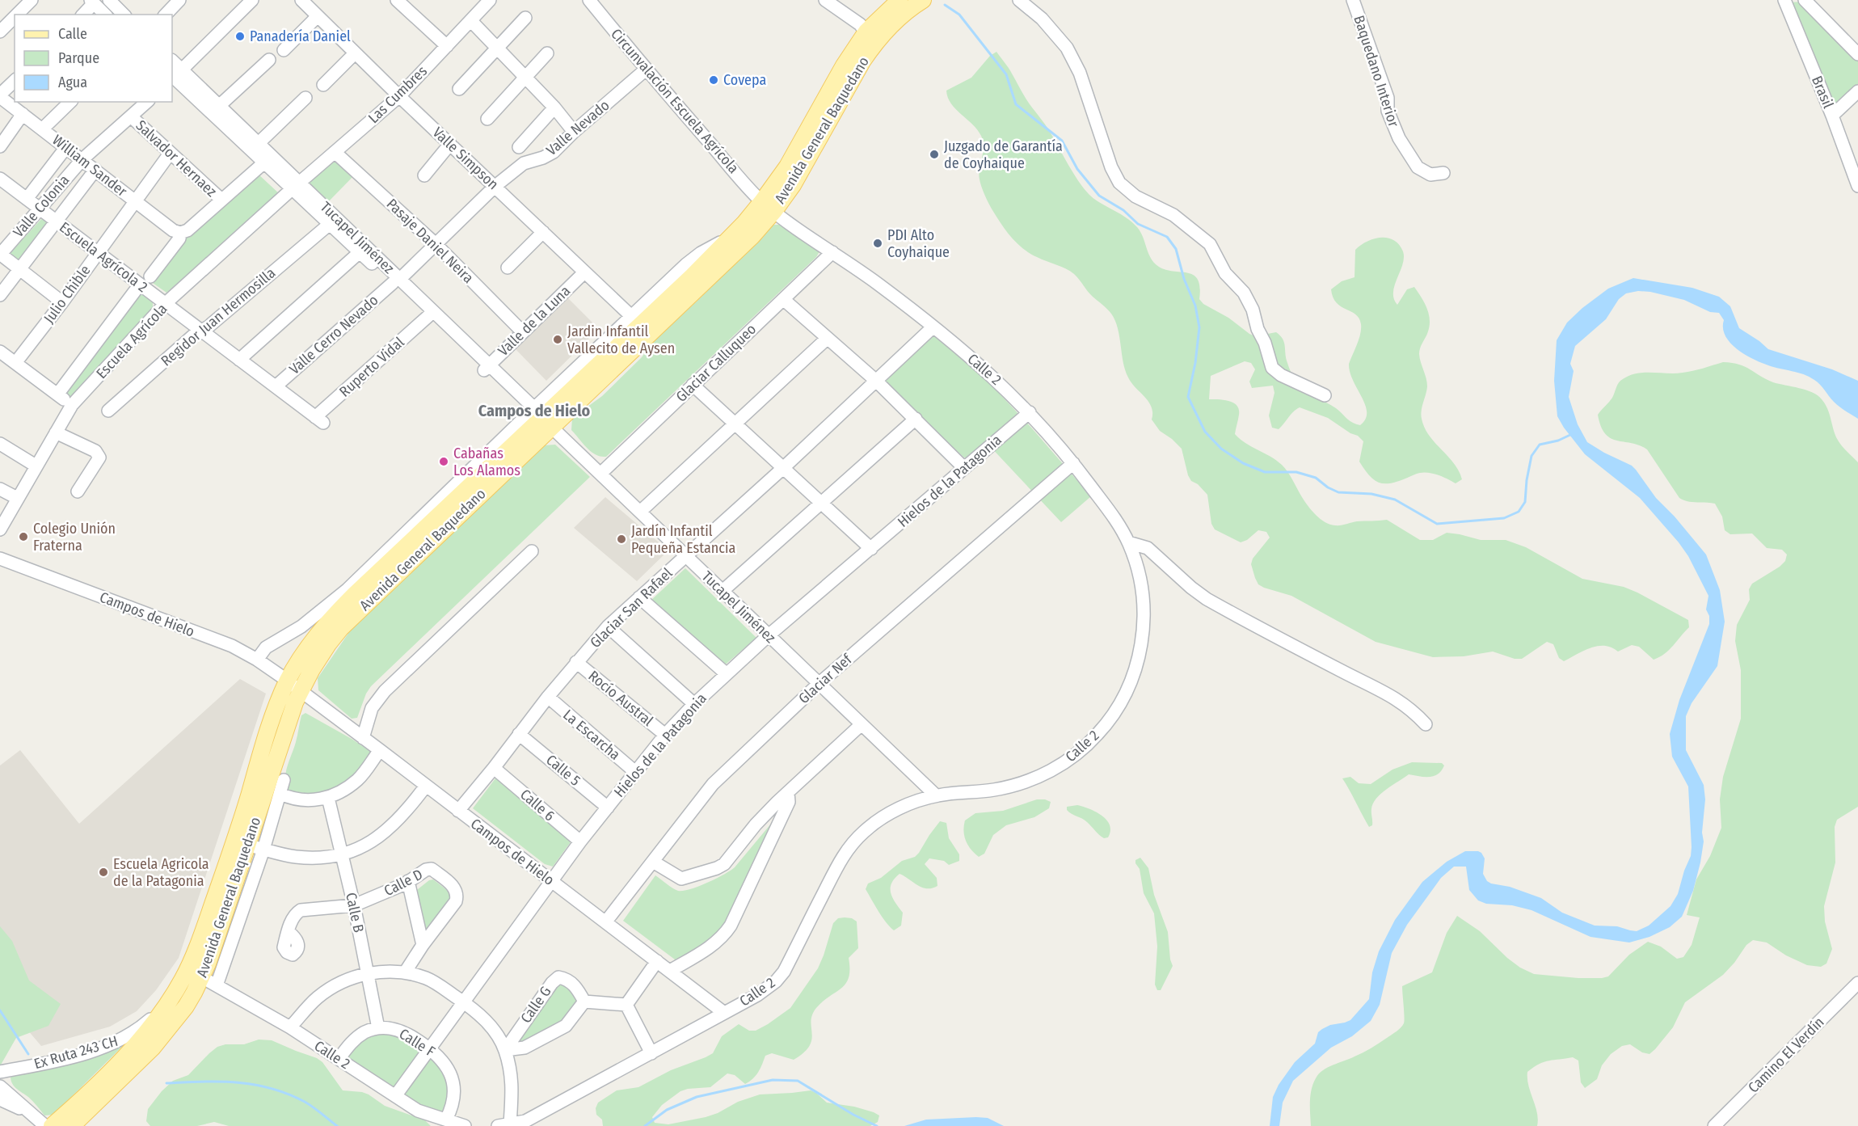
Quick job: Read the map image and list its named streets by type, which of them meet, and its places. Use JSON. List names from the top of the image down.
{
  "streets": {
    "main road": ["Avenida General Baquedano"],
    "street": [
      "Baquedano Interior",
      "Brasil",
      "Las Cumbres",
      "Circunvalación Escuela Agrícola",
      "Valle Nevado",
      "Salvador Hernaez",
      "Valle Simpson",
      "William Sander",
      "Valle Colonia",
      "Tucapel Jiménez",
      "Pasaje Daniel Neira",
      "Escuela Agrícola 2",
      "Julio Chible",
      "Regidor Juan Hermosilla",
      "Valle de la Luna",
      "Valle Cerro Nevado",
      "Escuela Agrícola",
      "Glaciar Calluqueo",
      "Ruperto Vidal",
      "Calle 2",
      "Hielos de la Patagonia",
      "Glaciar San Rafael",
      "Campos de Hielo",
      "Glaciar Nef",
      "Rocío Austral",
      "La Escarcha",
      "Calle 5",
      "Calle 6",
      "Calle D",
      "Calle B",
      "Calle G",
      "Calle F",
      "Ex Ruta 243 CH",
      "Camino El Verdín"
    ]
  },
  "crossings": [
    ["Las Cumbres", "Valle Simpson"],
    ["Las Cumbres", "Tucapel Jiménez"],
    ["Las Cumbres", "Pasaje Daniel Neira"],
    ["Las Cumbres", "Escuela Agrícola"],
    ["Circunvalación Escuela Agrícola", "Valle Nevado"],
    ["Circunvalación Escuela Agrícola", "Avenida General Baquedano"],
    ["Circunvalación Escuela Agrícola", "Calle 2"],
    ["Valle Nevado", "Valle Simpson"],
    ["Valle Nevado", "Tucapel Jiménez"],
    ["Valle Nevado", "Pasaje Daniel Neira"],
    ["Valle Nevado", "Valle Cerro Nevado"],
    ["Avenida General Baquedano", "Valle Simpson"],
    ["Avenida General Baquedano", "Tucapel Jiménez"],
    ["Avenida General Baquedano", "Calle 2"],
    ["Avenida General Baquedano", "Campos de Hielo"],
    ["Avenida General Baquedano", "Ex Ruta 243 CH"],
    ["Salvador Hernaez", "Valle Colonia"],
    ["Salvador Hernaez", "Julio Chible"],
    ["Valle Simpson", "Valle de la Luna"],
    ["William Sander", "Valle Colonia"],
    ["William Sander", "Julio Chible"],
    ["Valle Colonia", "Escuela Agrícola 2"],
    ["Tucapel Jiménez", "Regidor Juan Hermosilla"],
    ["Tucapel Jiménez", "Valle de la Luna"],
    ["Tucapel Jiménez", "Valle Cerro Nevado"],
    ["Tucapel Jiménez", "Escuela Agrícola"],
    ["Tucapel Jiménez", "Glaciar Calluqueo"],
    ["Tucapel Jiménez", "Ruperto Vidal"],
    ["Tucapel Jiménez", "Calle 2"],
    ["Tucapel Jiménez", "Hielos de la Patagonia"],
    ["Tucapel Jiménez", "Glaciar San Rafael"],
    ["Tucapel Jiménez", "Glaciar Nef"],
    ["Pasaje Daniel Neira", "Valle de la Luna"],
    ["Escuela Agrícola 2", "Julio Chible"],
    ["Escuela Agrícola 2", "Regidor Juan Hermosilla"],
    ["Escuela Agrícola 2", "Valle Cerro Nevado"],
    ["Escuela Agrícola 2", "Escuela Agrícola"],
    ["Escuela Agrícola 2", "Ruperto Vidal"],
    ["Glaciar Calluqueo", "Calle 2"],
    ["Calle 2", "Hielos de la Patagonia"],
    ["Calle 2", "Glaciar San Rafael"],
    ["Calle 2", "Campos de Hielo"],
    ["Calle 2", "Glaciar Nef"],
    ["Calle 2", "Calle F"],
    ["Hielos de la Patagonia", "Campos de Hielo"],
    ["Hielos de la Patagonia", "Rocío Austral"],
    ["Hielos de la Patagonia", "La Escarcha"],
    ["Hielos de la Patagonia", "Calle 5"],
    ["Hielos de la Patagonia", "Calle 6"],
    ["Hielos de la Patagonia", "Calle F"],
    ["Glaciar San Rafael", "Campos de Hielo"],
    ["Glaciar San Rafael", "Rocío Austral"],
    ["Glaciar San Rafael", "La Escarcha"],
    ["Glaciar San Rafael", "Calle 5"],
    ["Glaciar San Rafael", "Calle 6"],
    ["Campos de Hielo", "Glaciar Nef"],
    ["Calle D", "Calle B"],
    ["Calle B", "Calle F"]
  ],
  "districts": ["Campos de Hielo"],
  "places": [
    "Panadería Daniel",
    "Covepa",
    "Juzgado de Garantía de Coyhaique",
    "PDI Alto Coyhaique",
    "Jardin Infantil Vallecito de Aysen",
    "Cabañas Los Alamos",
    "Colegio Unión Fraterna",
    "Jardín Infantil Pequeña Estancia",
    "Escuela Agricola de la Patagonia"
  ],
  "legend": ["Calle", "Parque", "Agua"]
}
